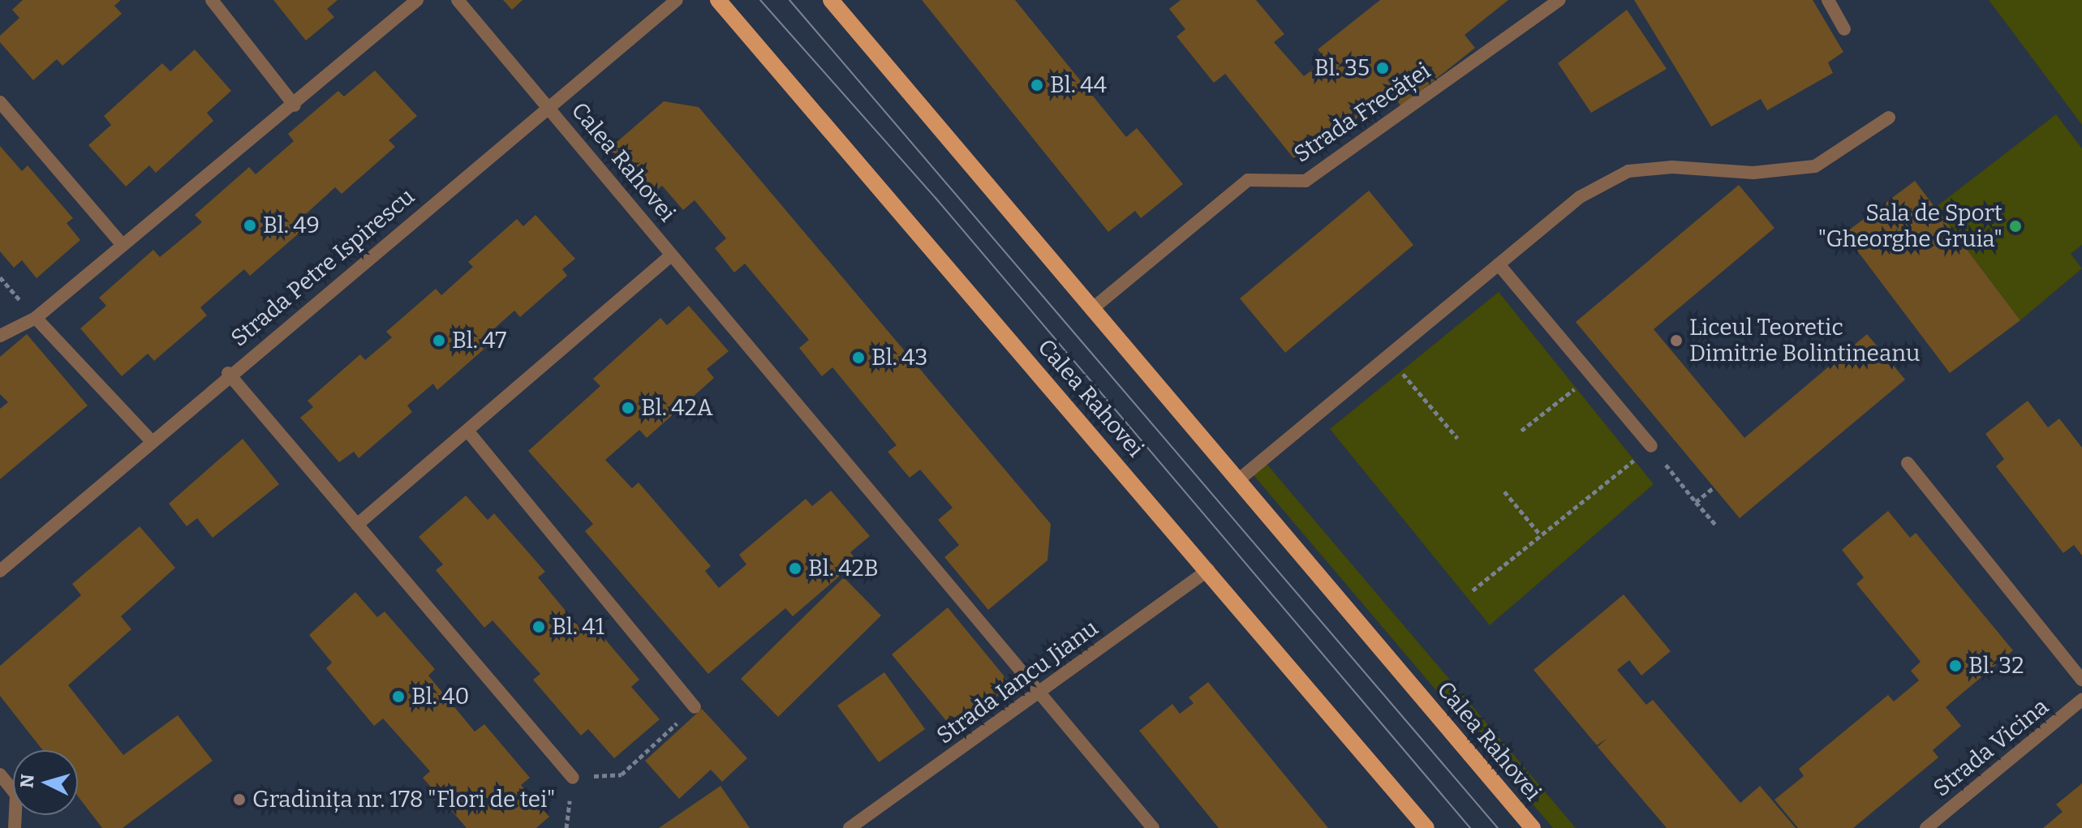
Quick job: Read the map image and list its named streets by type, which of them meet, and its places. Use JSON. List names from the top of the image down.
{
  "streets": {
    "main road": ["Calea Rahovei"],
    "street": [
      "Strada Frecăței",
      "Strada Petre Ispirescu",
      "Strada Iancu Jianu",
      "Strada Vicina"
    ]
  },
  "crossings": [
    ["Strada Frecăței", "Calea Rahovei"],
    ["Calea Rahovei", "Strada Petre Ispirescu"],
    ["Calea Rahovei", "Strada Iancu Jianu"]
  ],
  "places": [
    "Bl. 35",
    "Bl. 44",
    "Bl. 49",
    "Sala de Sport \"Gheorghe Gruia\"",
    "Bl. 47",
    "Liceul Teoretic Dimitrie Bolintineanu",
    "Bl. 43",
    "Bl. 42A",
    "Bl. 42B",
    "Bl. 41",
    "Bl. 32",
    "Bl. 40",
    "Gradinița nr. 178 \"Flori de tei\""
  ],
  "north": "left"
}
